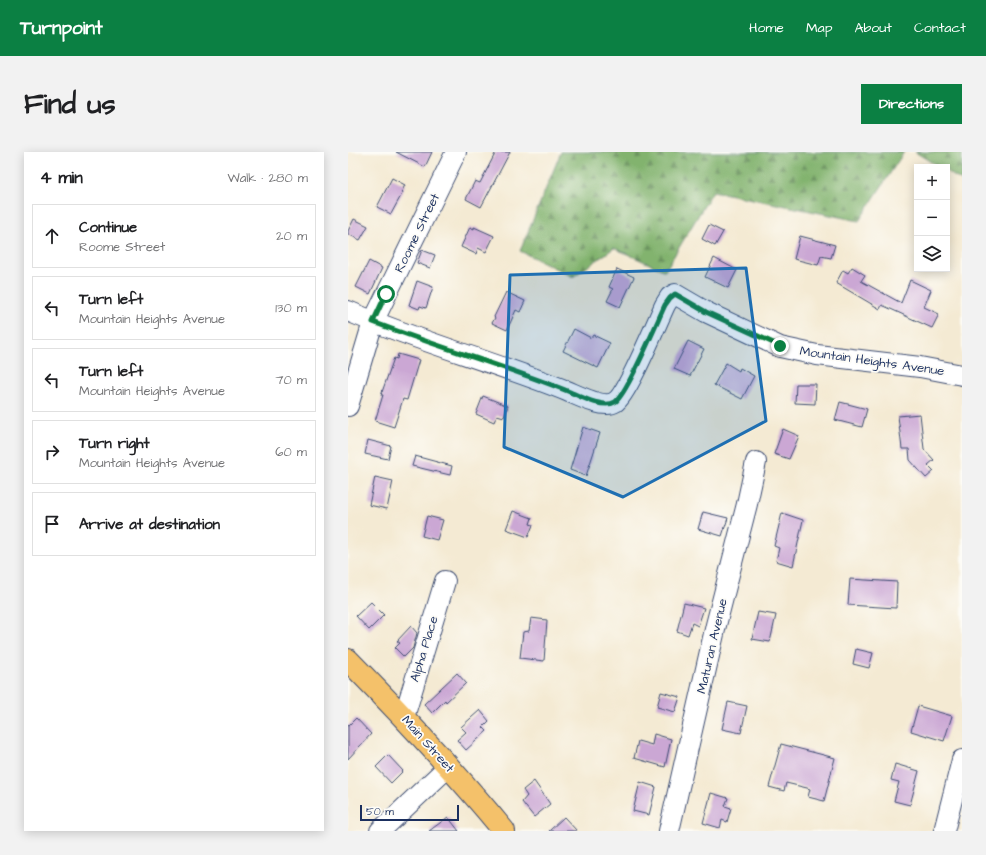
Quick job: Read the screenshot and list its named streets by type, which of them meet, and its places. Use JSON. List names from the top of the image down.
{
  "streets": {
    "main road": ["Main Street"],
    "street": [
      "Roome Street",
      "Mountain Heights Avenue",
      "Maturan Avenue",
      "Alpha Place"
    ]
  },
  "crossings": [
    ["Roome Street", "Mountain Heights Avenue"],
    ["Alpha Place", "Main Street"]
  ],
  "scale_bar": "50 m",
  "page": {
    "header": "Turnpoint",
    "nav": [
      "Home",
      "Map",
      "About",
      "Contact"
    ],
    "buttons": "Directions",
    "title": "Find us",
    "heading": ["4 min", "Walk · 280 m"],
    "map_buttons": ["+", "−"],
    "list": [
      ["Continue", "Roome Street", "20 m"],
      ["Turn left", "Mountain Heights Avenue", "130 m"],
      ["Turn left", "Mountain Heights Avenue", "70 m"],
      ["Turn right", "Mountain Heights Avenue", "60 m"],
      "Arrive at destination"
    ],
    "scale": "50 m"
  }
}
